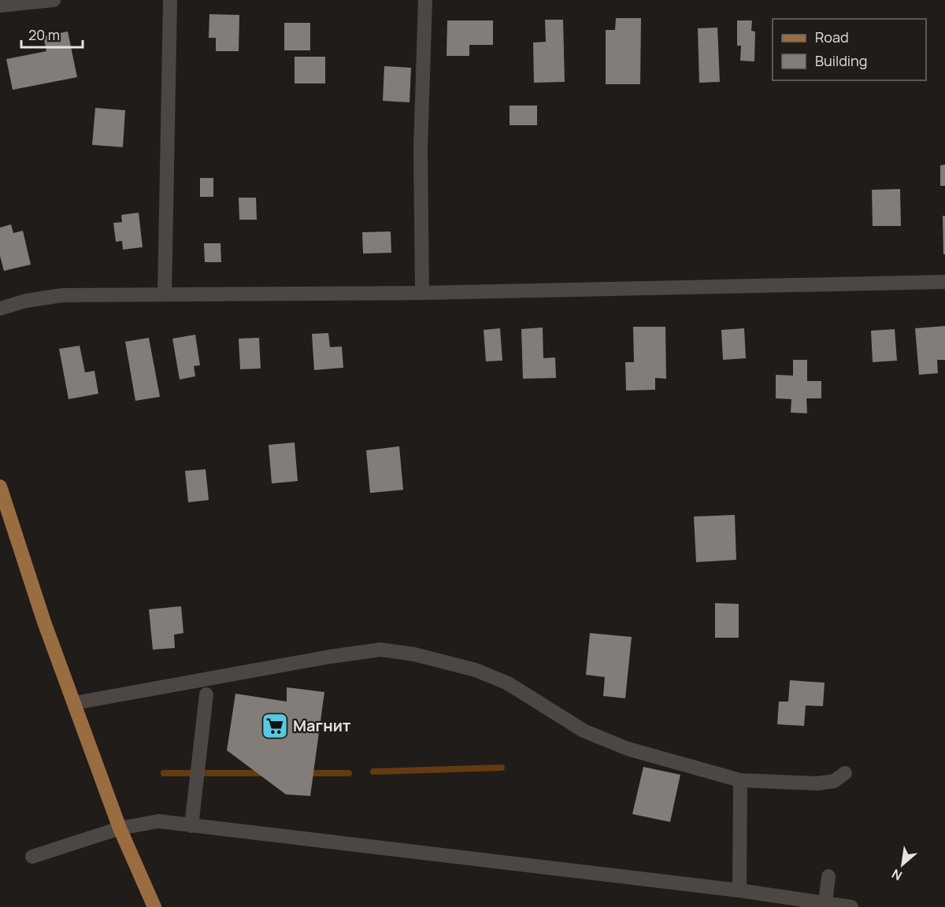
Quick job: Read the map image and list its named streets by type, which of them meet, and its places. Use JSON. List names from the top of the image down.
{
  "places": {
    "supermarket": ["Магнит"]
  },
  "legend": ["Road", "Building"],
  "scale_bar": "20 m",
  "north": "bottom left"
}
